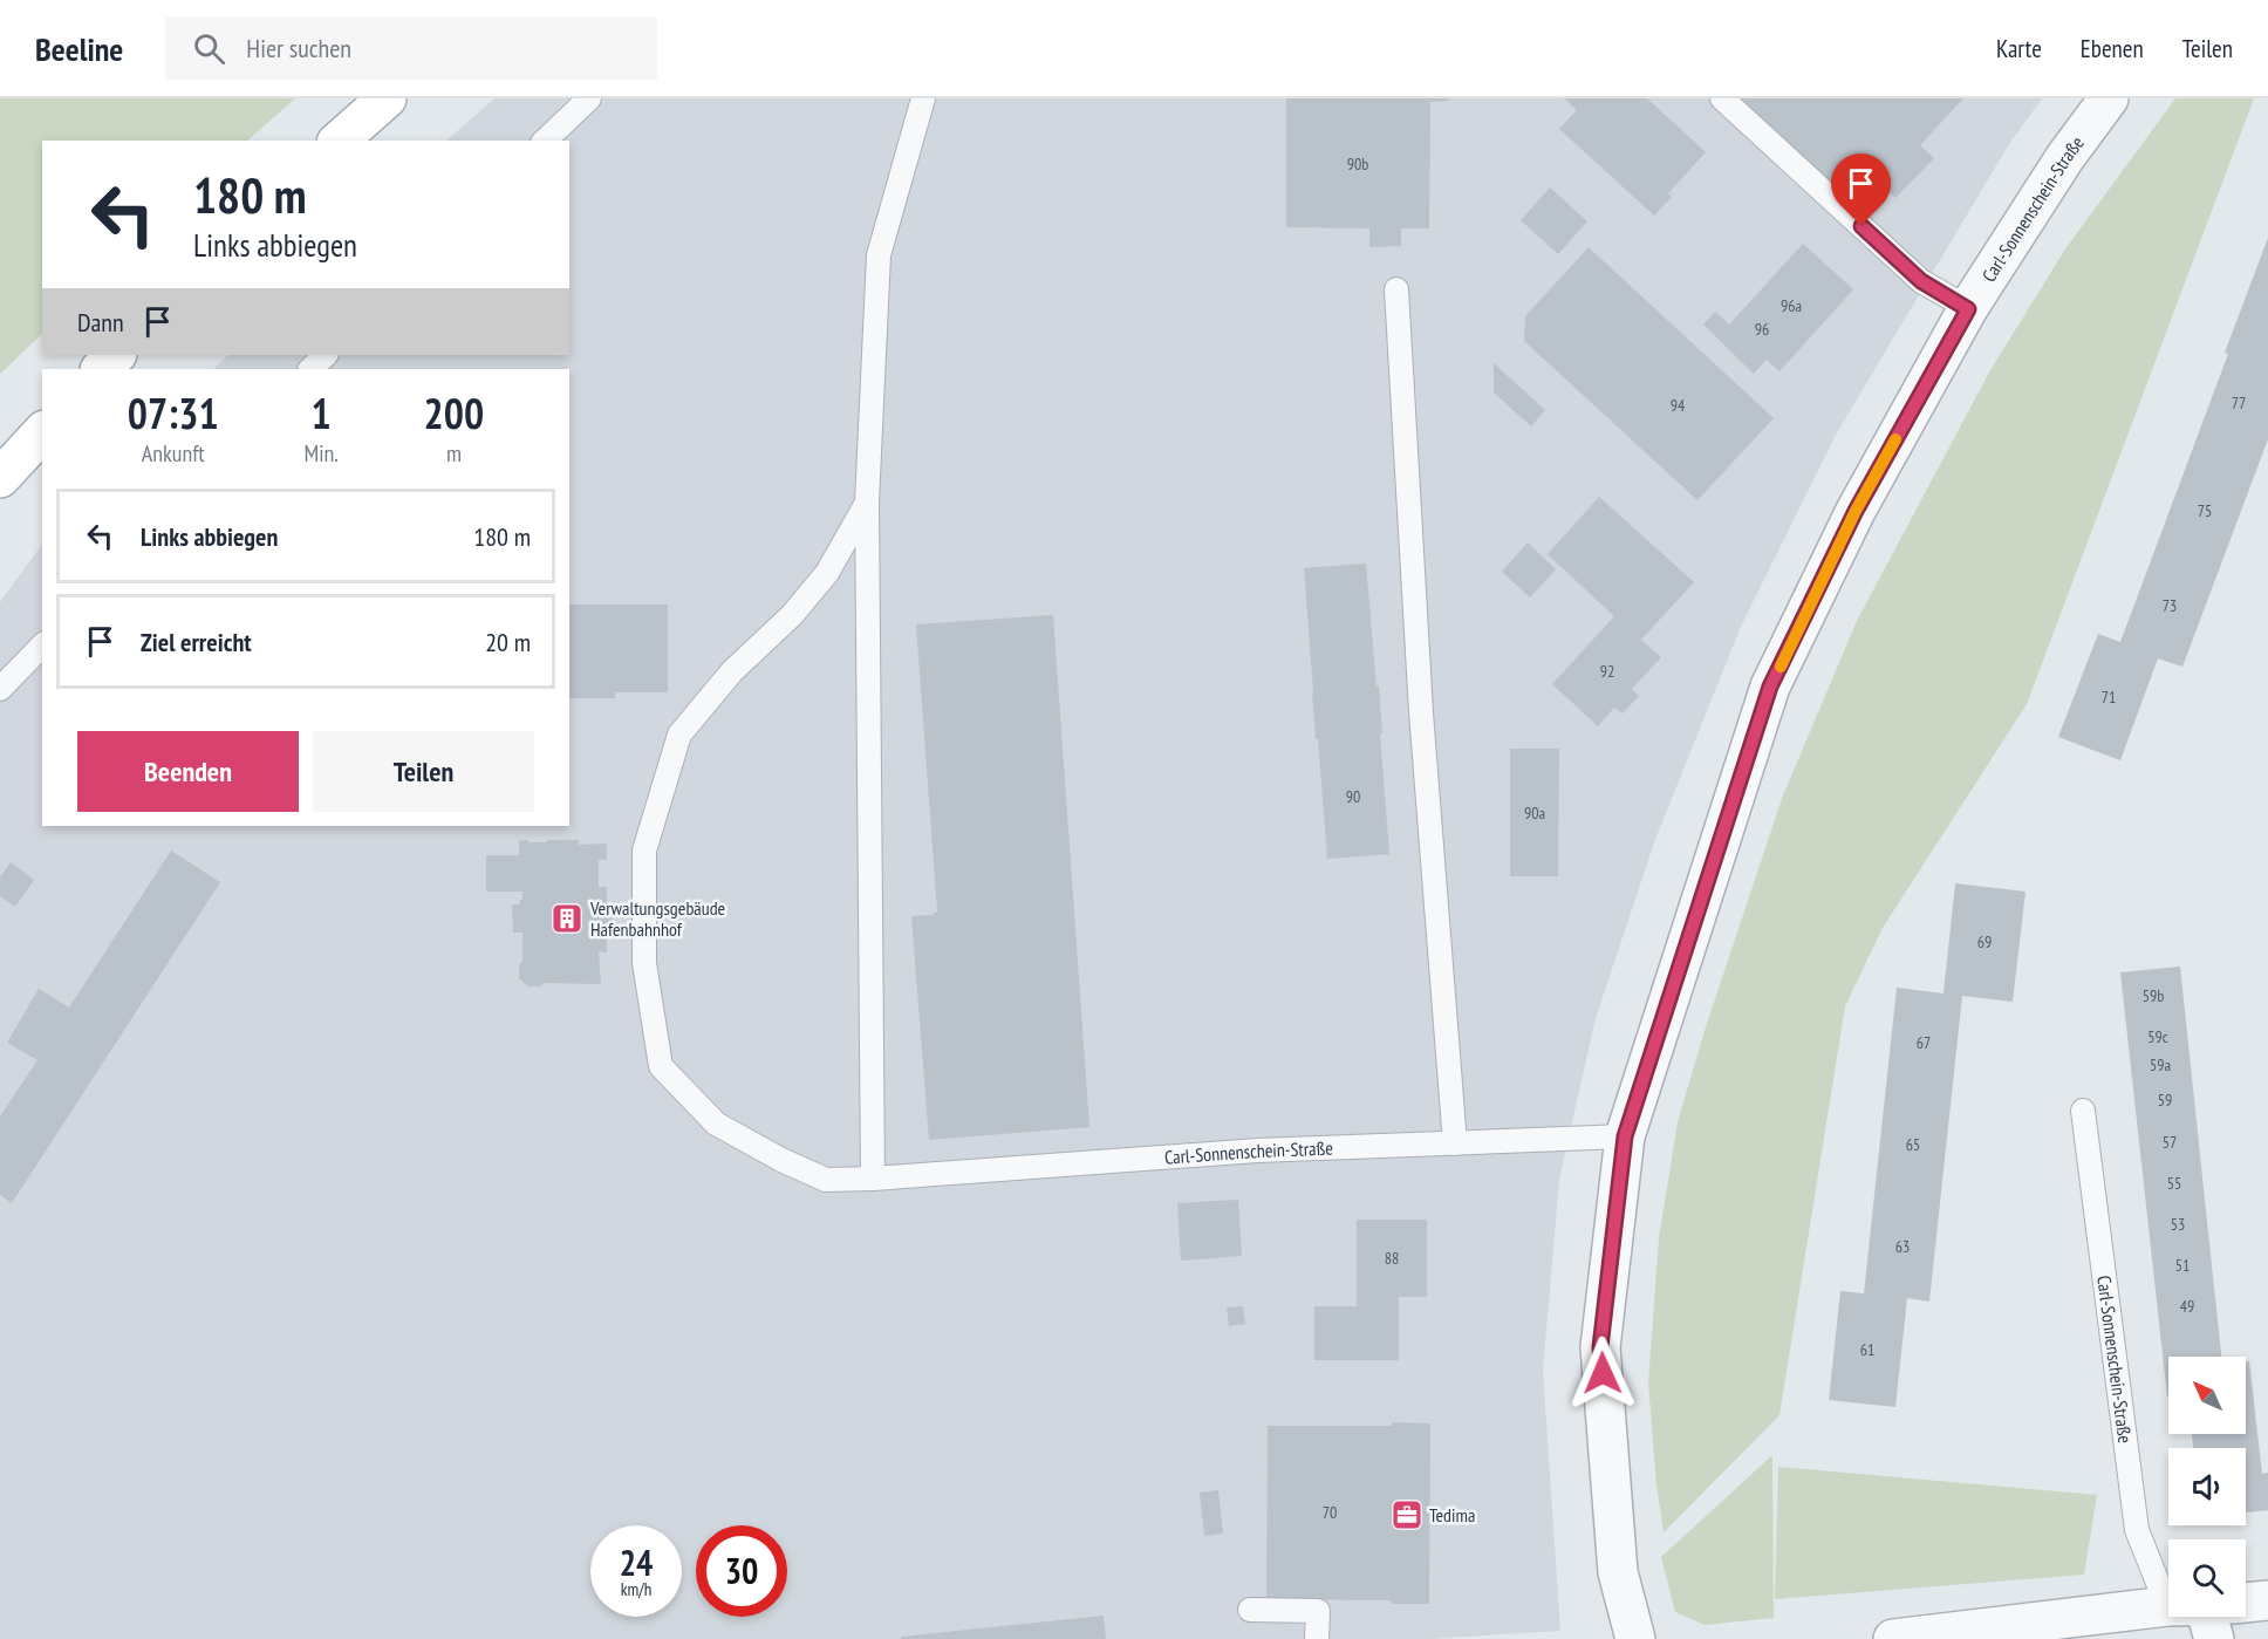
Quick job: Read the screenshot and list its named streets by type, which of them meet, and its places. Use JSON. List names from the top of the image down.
{
  "streets": {
    "street": ["Carl-Sonnenschein-Straße"]
  },
  "places": {
    "building": ["Verwaltungsgebäude Hafenbahnhof"],
    "office": ["Tedima"]
  },
  "house_numbers": [
    "90b",
    "96a",
    "96",
    "77",
    "94",
    "75",
    "73",
    "92",
    "71",
    "90",
    "90a",
    "69",
    "59b",
    "59c",
    "67",
    "59a",
    "59",
    "57",
    "65",
    "55",
    "53",
    "63",
    "88",
    "51",
    "49",
    "61",
    "70"
  ],
  "north": "top left",
  "page": {
    "header": "Beeline",
    "search": "Hier suchen",
    "nav": ["Karte", "Ebenen", "Teilen"],
    "turn": ["180 m", "Links abbiegen"],
    "then": "Dann",
    "eta": [
      "07:31",
      "Ankunft",
      "1",
      "Min.",
      "200",
      "m"
    ],
    "list": [
      {
        "name": "Links abbiegen",
        "value": "180 m"
      },
      {
        "name": "Ziel erreicht",
        "value": "20 m"
      }
    ],
    "buttons": ["Beenden", "Teilen"],
    "speed": "24 km/h",
    "limit": "30"
  }
}
